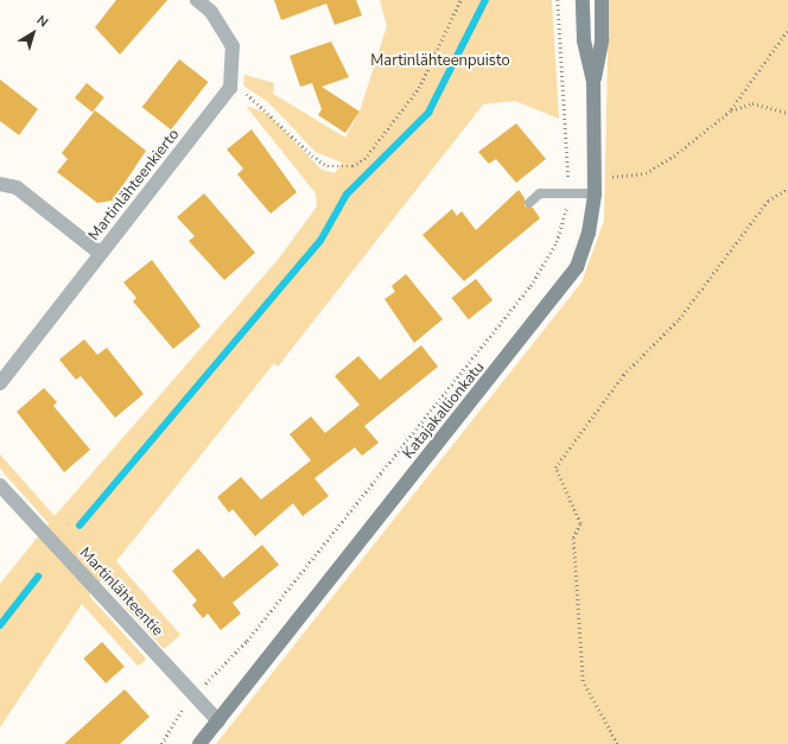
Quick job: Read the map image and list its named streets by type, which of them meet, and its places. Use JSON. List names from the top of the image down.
{
  "streets": {
    "street": ["Martinlähteenkierto", "Katajakallionkatu", "Martinlähteentie"]
  },
  "crossings": [
    ["Katajakallionkatu", "Martinlähteentie"]
  ],
  "parks": ["Martinlähteenpuisto"],
  "north": "top right"
}
